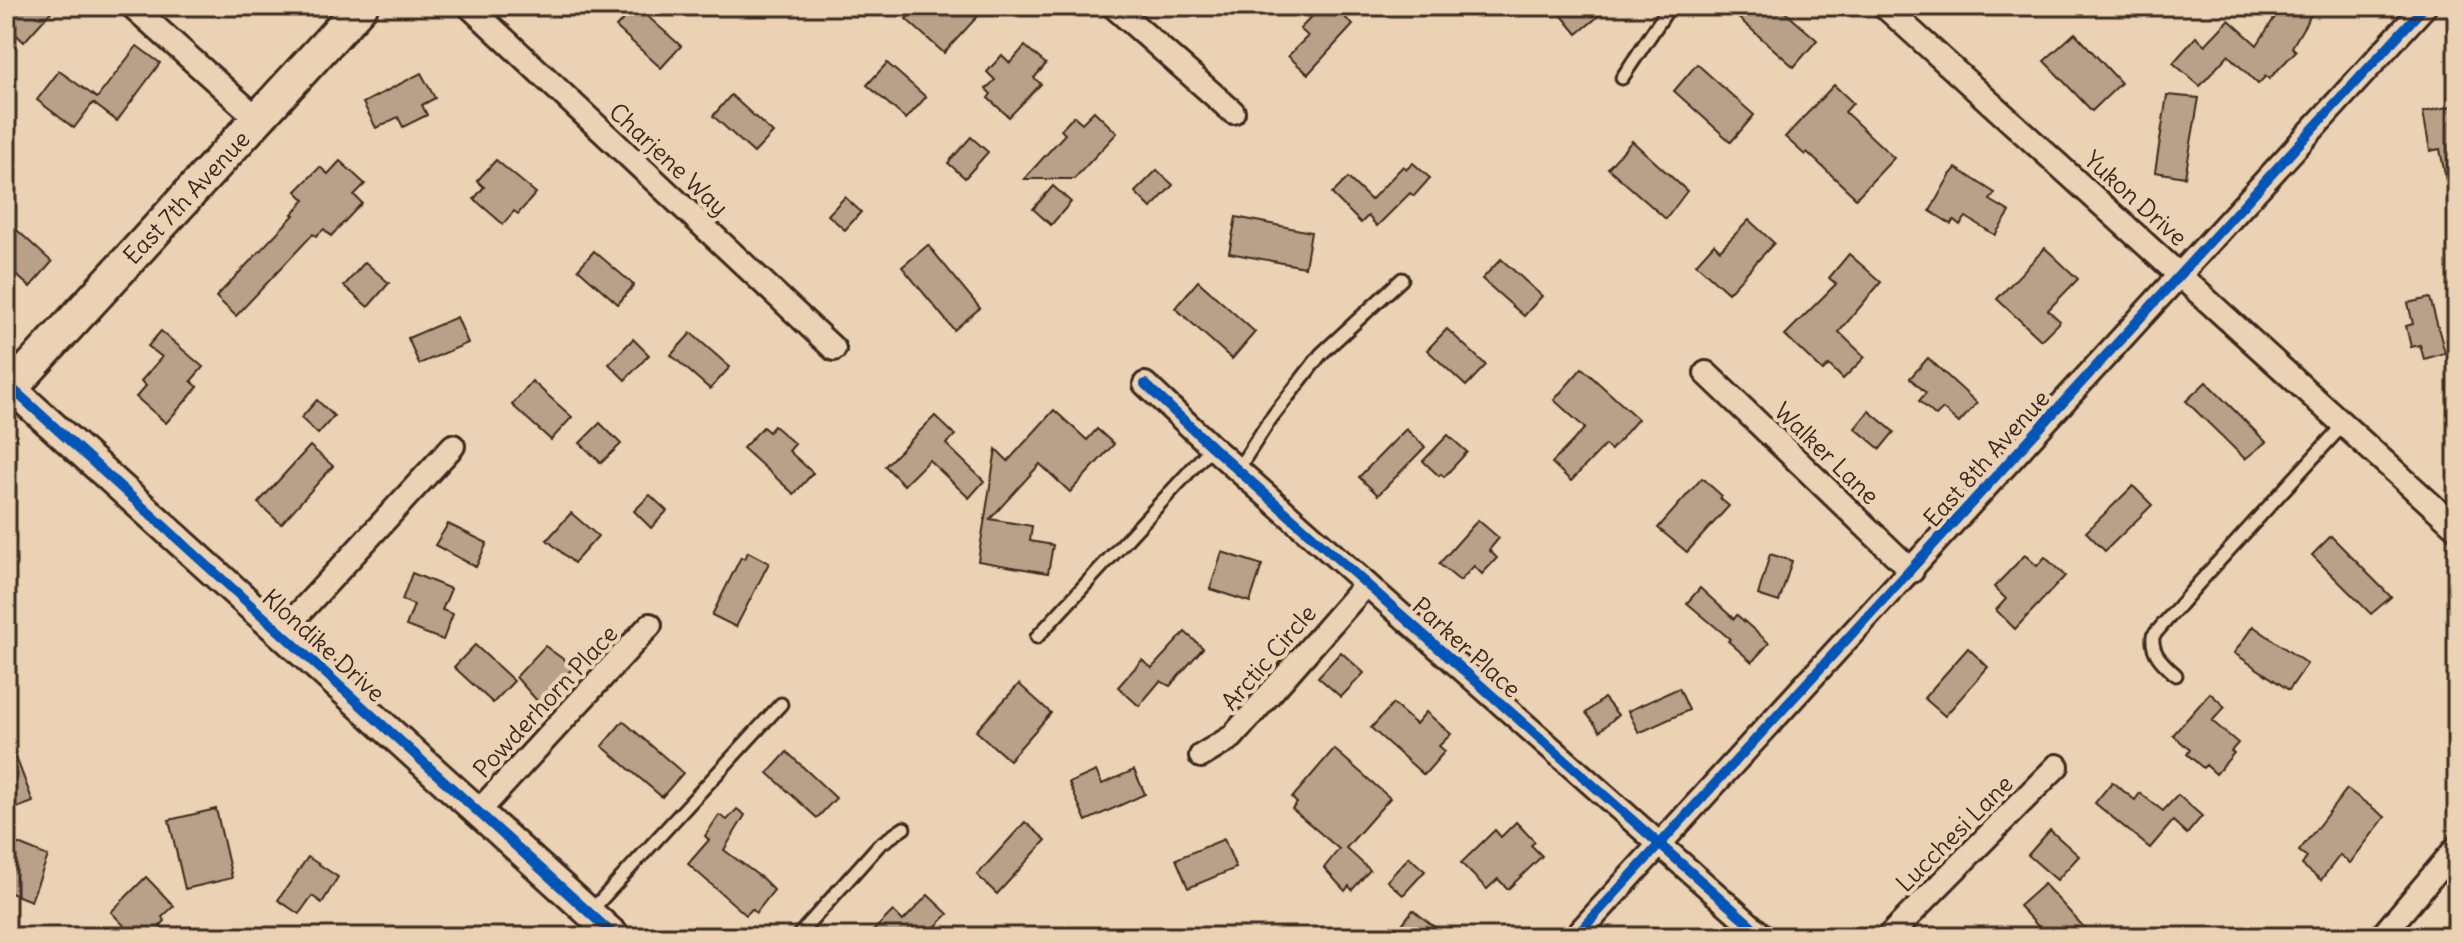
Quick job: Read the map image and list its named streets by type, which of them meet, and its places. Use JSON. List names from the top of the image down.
{
  "streets": {
    "main road": ["East 7th Avenue"],
    "street": [
      "Charjene Way",
      "Yukon Drive",
      "Walker Lane",
      "East 8th Avenue",
      "Klondike Drive",
      "Parker Place",
      "Arctic Circle",
      "Powderhorn Place",
      "Lucchesi Lane"
    ]
  },
  "crossings": [
    ["East 7th Avenue", "Klondike Drive"],
    ["Yukon Drive", "East 8th Avenue"],
    ["Walker Lane", "East 8th Avenue"],
    ["East 8th Avenue", "Parker Place"],
    ["Klondike Drive", "Powderhorn Place"],
    ["Parker Place", "Arctic Circle"]
  ]
}
